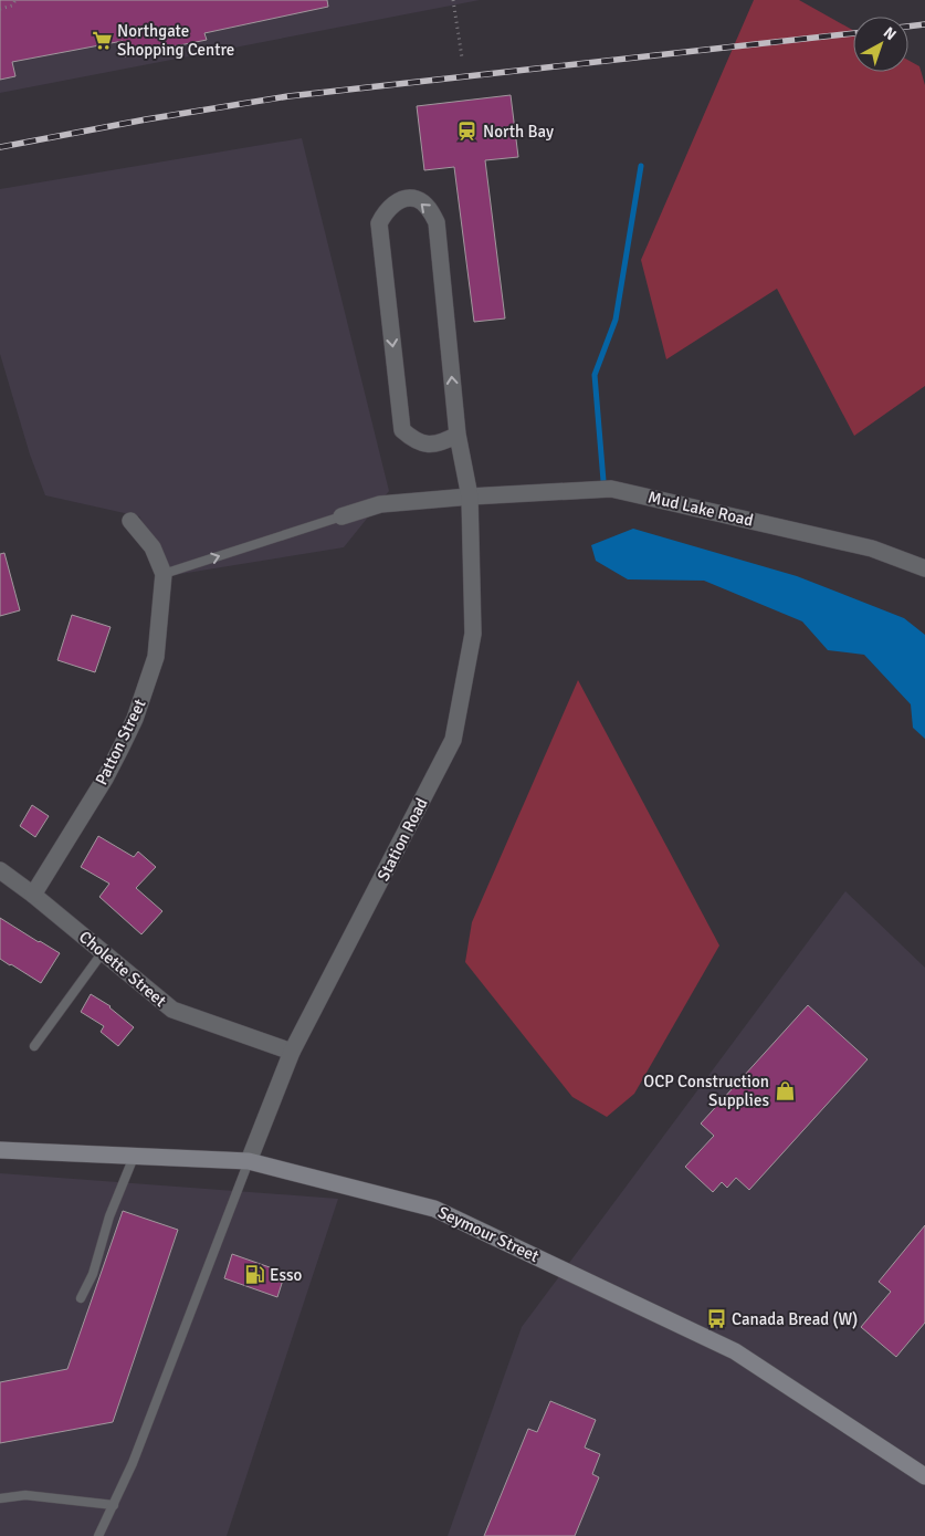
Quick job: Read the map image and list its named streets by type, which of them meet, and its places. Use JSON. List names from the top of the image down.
{
  "streets": {
    "street": [
      "Mud Lake Road",
      "Patton Street",
      "Station Road",
      "Cholette Street",
      "Seymour Street"
    ]
  },
  "crossings": [
    ["Mud Lake Road", "Station Road"],
    ["Patton Street", "Cholette Street"],
    ["Station Road", "Cholette Street"],
    ["Station Road", "Seymour Street"]
  ],
  "places": {
    "supermarket": ["Northgate Shopping Centre"],
    "station": ["North Bay"],
    "shop": ["OCP Construction Supplies"],
    "fuel station": ["Esso"],
    "bus stop": ["Canada Bread (W)"]
  },
  "north": "top right"
}
